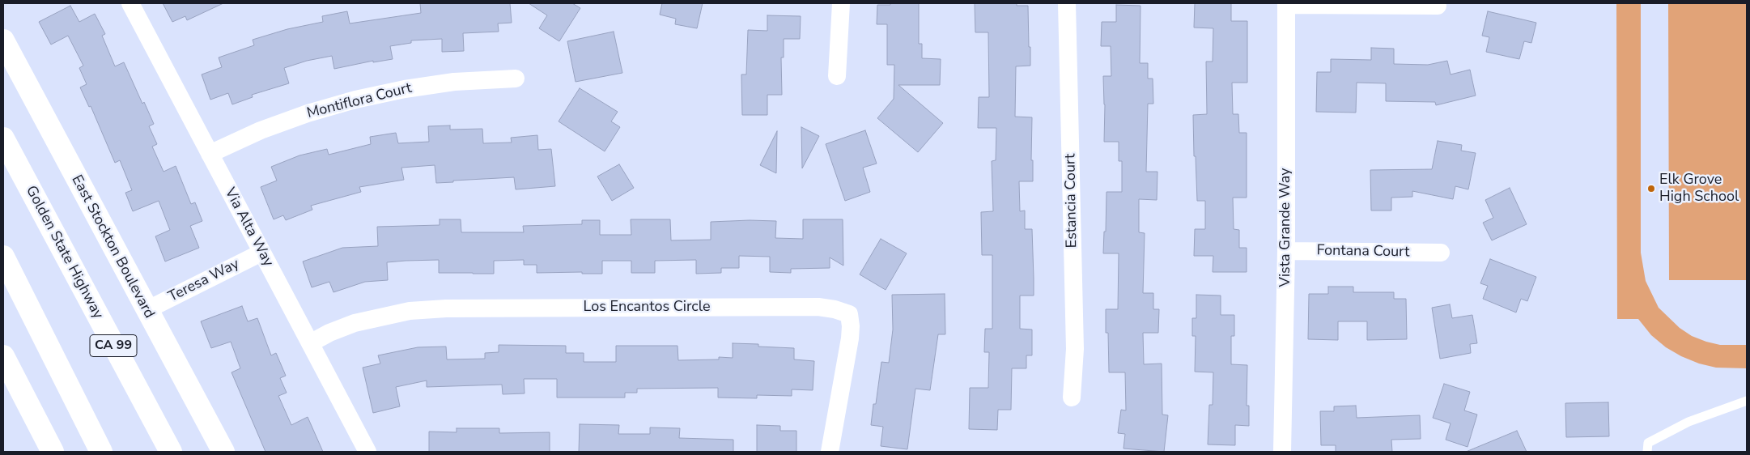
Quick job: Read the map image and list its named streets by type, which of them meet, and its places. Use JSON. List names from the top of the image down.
{
  "streets": {
    "main road": ["East Stockton Boulevard", "Golden State Highway", "CA 99"],
    "street": [
      "Montiflora Court",
      "Estancia Court",
      "Via Alta Way",
      "Vista Grande Way",
      "Fontana Court",
      "Teresa Way",
      "Los Encantos Circle"
    ]
  },
  "crossings": [
    ["Montiflora Court", "Via Alta Way"],
    ["Via Alta Way", "Teresa Way"],
    ["Via Alta Way", "Los Encantos Circle"],
    ["Vista Grande Way", "Fontana Court"],
    ["East Stockton Boulevard", "Teresa Way"]
  ],
  "places": ["Elk Grove High School"]
}
